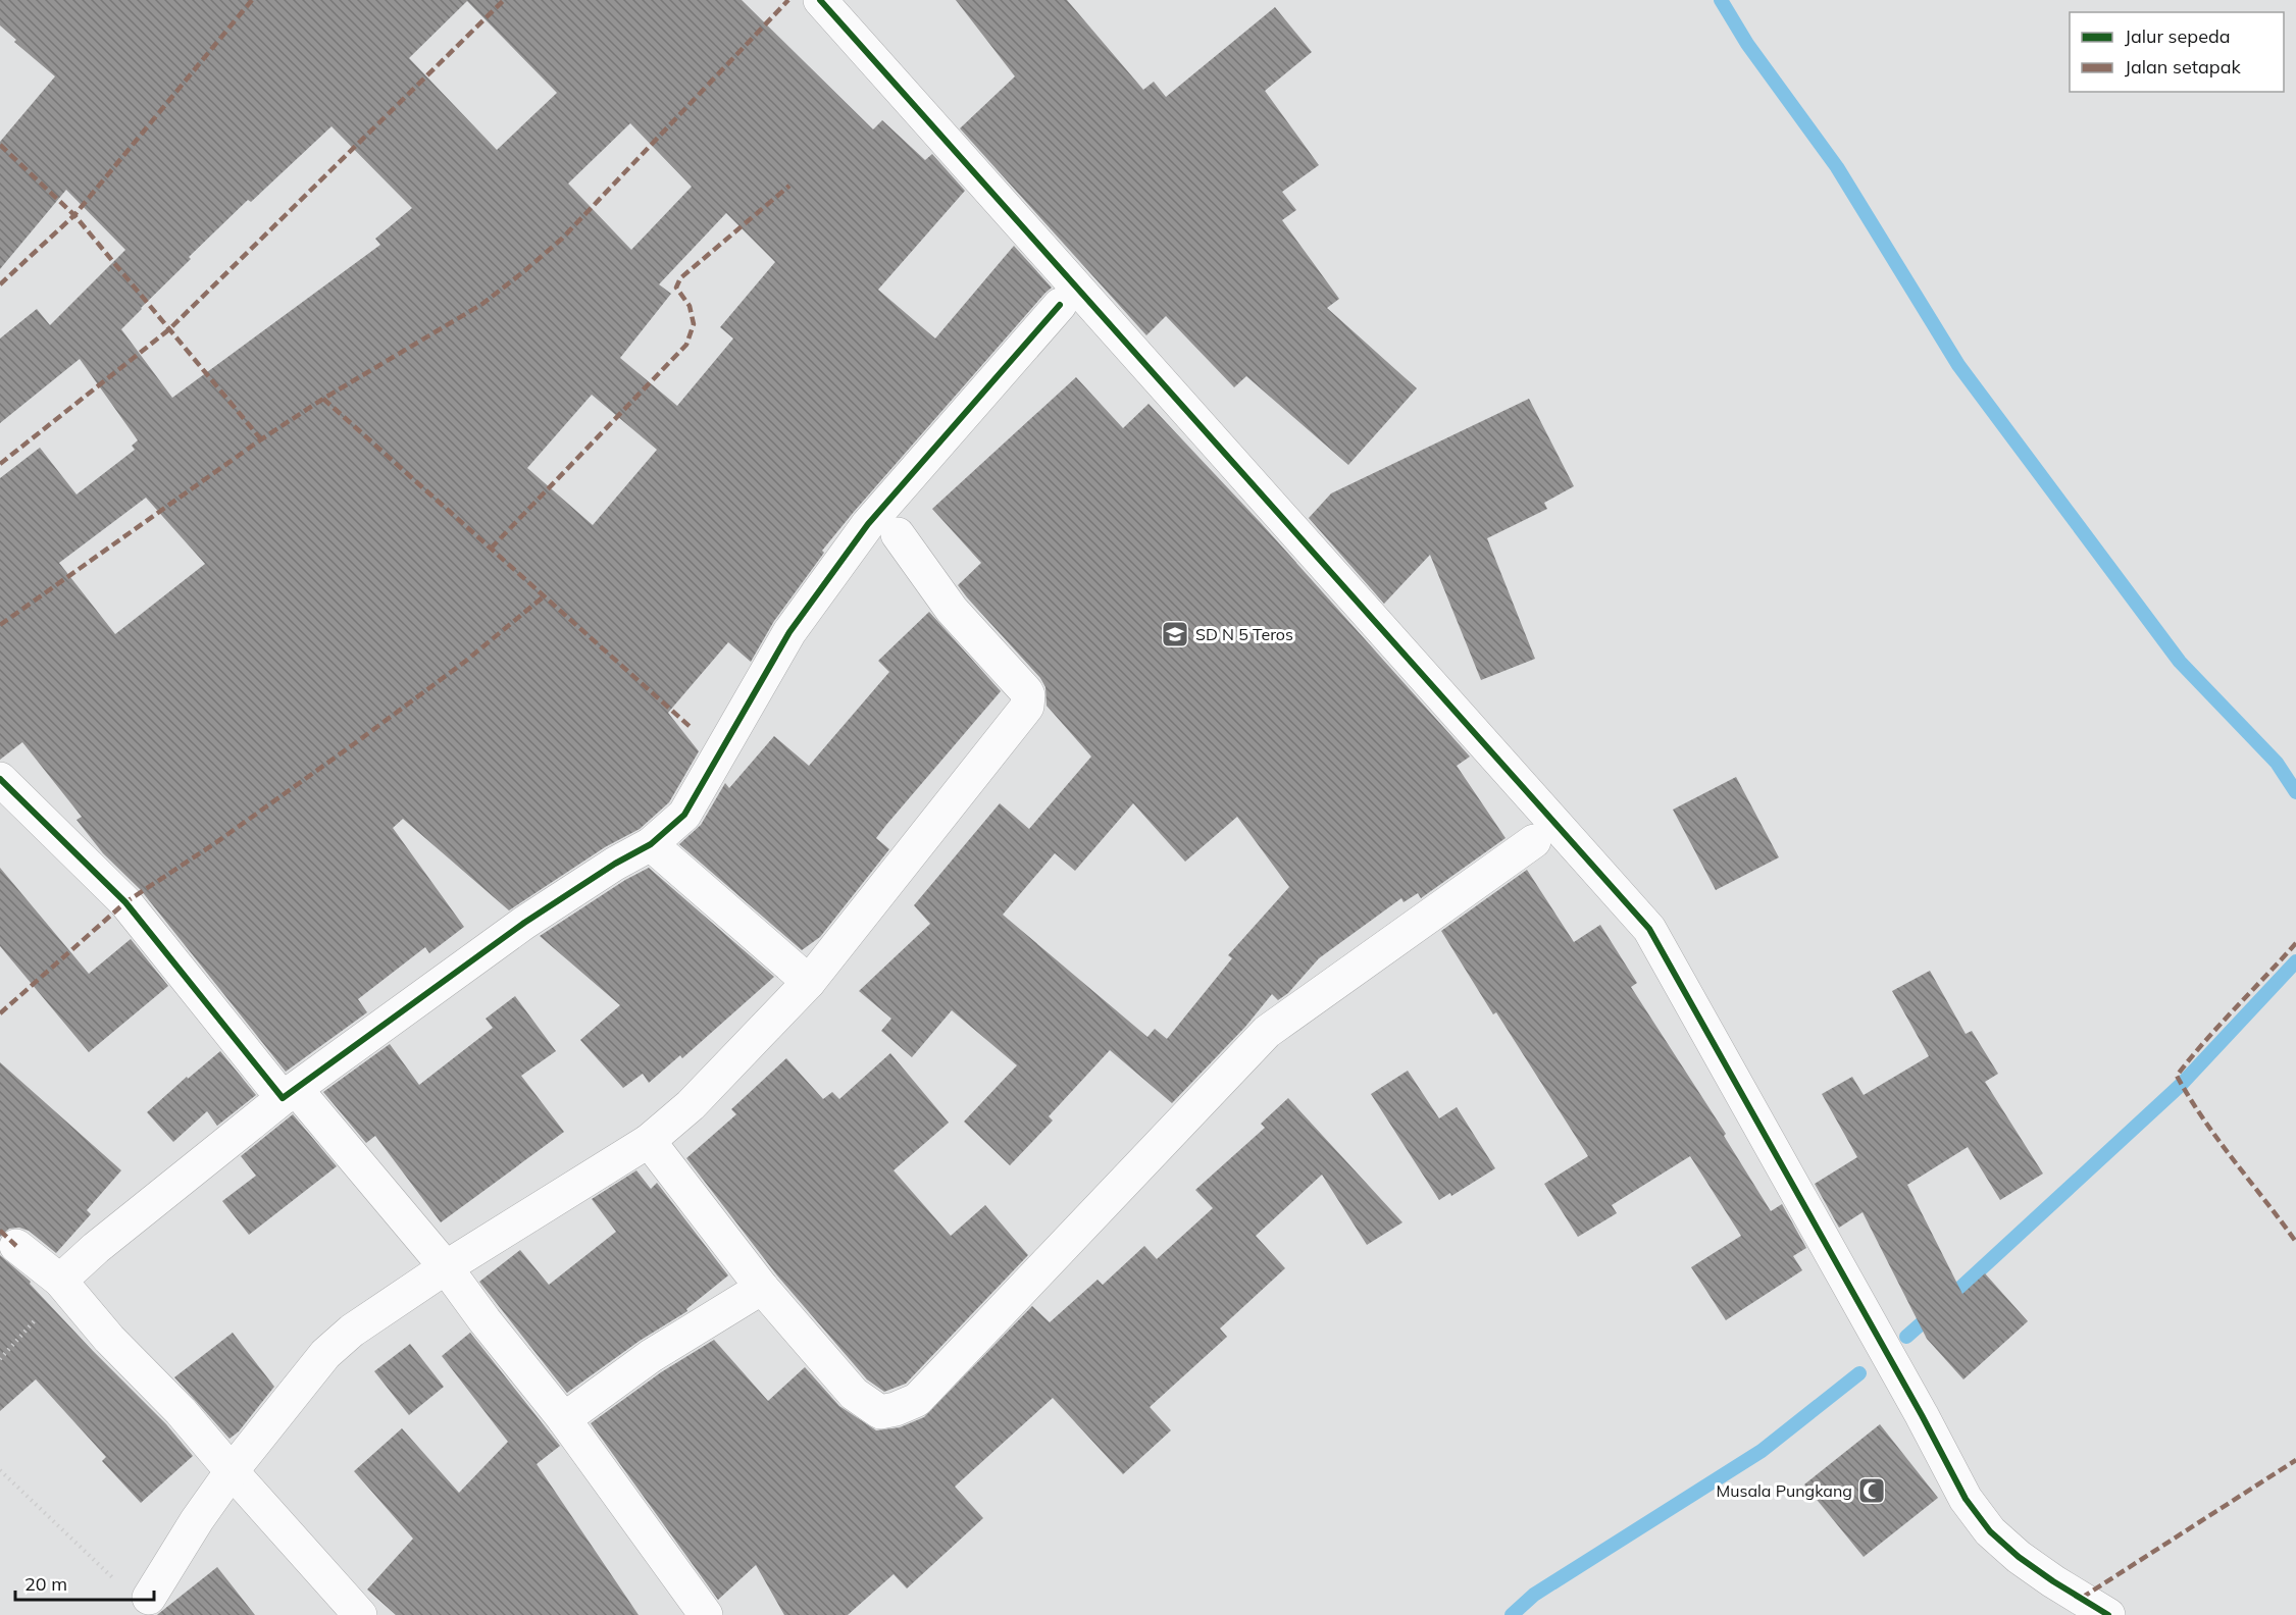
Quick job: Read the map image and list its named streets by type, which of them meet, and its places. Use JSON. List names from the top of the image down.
{
  "places": {
    "school or university": ["SD N 5 Teros"],
    "mosque": ["Musala Pungkang"]
  },
  "legend": ["Jalur sepeda", "Jalan setapak"],
  "scale_bar": "20 m"
}
